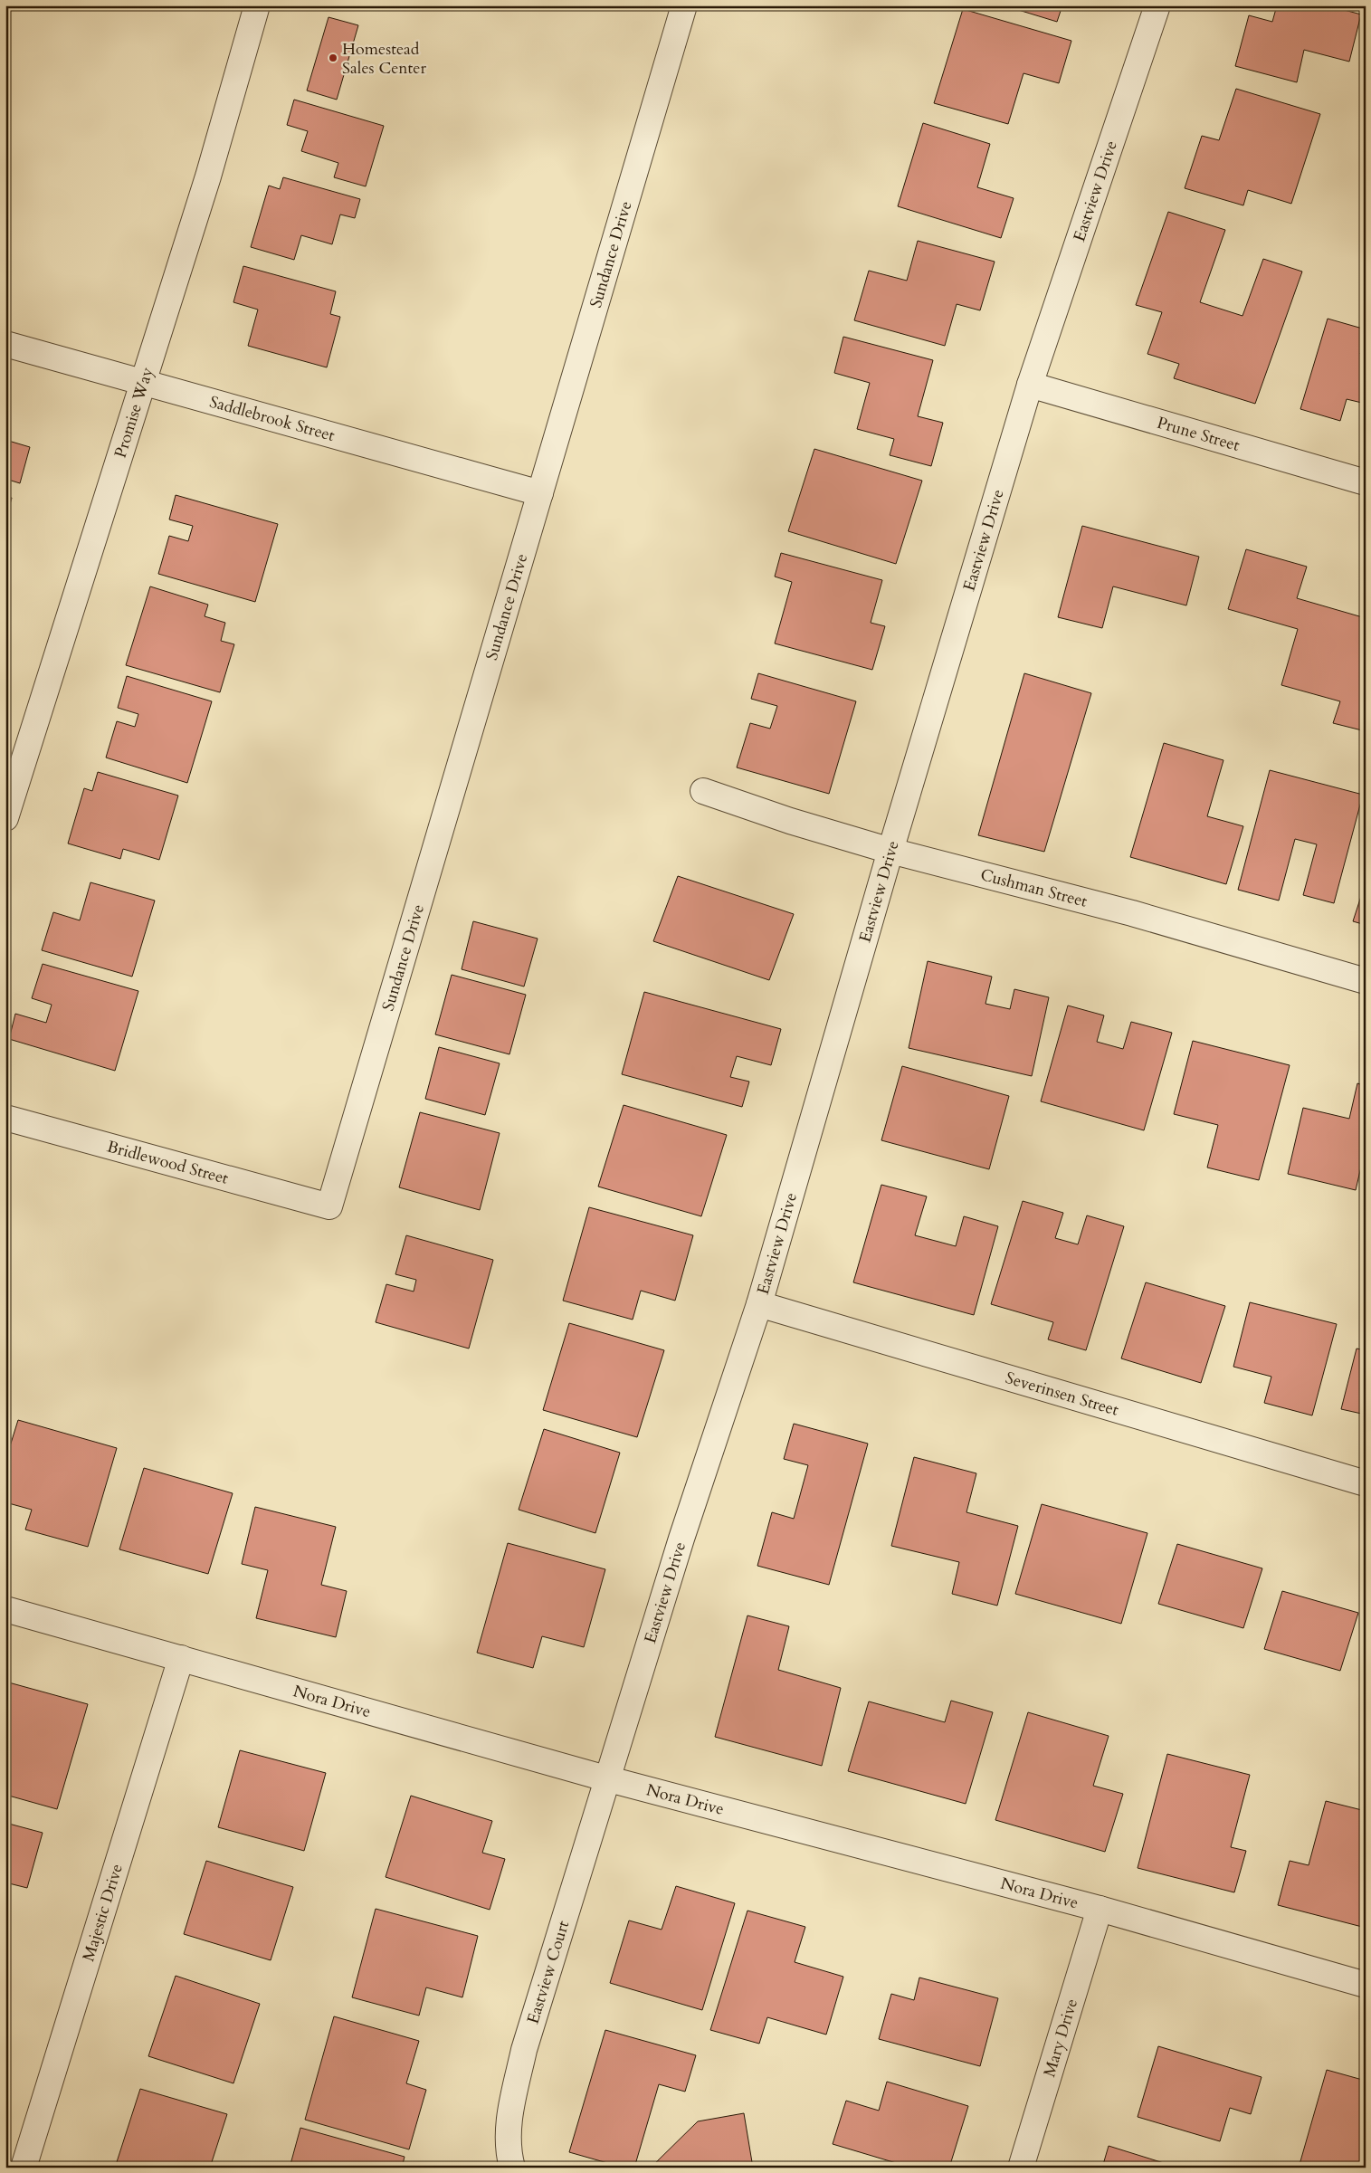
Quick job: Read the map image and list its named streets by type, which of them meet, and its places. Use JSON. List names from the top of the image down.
{
  "streets": {
    "street": [
      "Eastview Drive",
      "Sundance Drive",
      "Promise Way",
      "Saddlebrook Street",
      "Prune Street",
      "Cushman Street",
      "Bridlewood Street",
      "Severinsen Street",
      "Nora Drive",
      "Majestic Drive",
      "Eastview Court",
      "Mary Drive"
    ]
  },
  "crossings": [
    ["Eastview Drive", "Prune Street"],
    ["Eastview Drive", "Cushman Street"],
    ["Eastview Drive", "Severinsen Street"],
    ["Eastview Drive", "Nora Drive"],
    ["Eastview Drive", "Eastview Court"],
    ["Sundance Drive", "Saddlebrook Street"],
    ["Sundance Drive", "Bridlewood Street"],
    ["Promise Way", "Saddlebrook Street"],
    ["Nora Drive", "Majestic Drive"],
    ["Nora Drive", "Eastview Court"],
    ["Nora Drive", "Mary Drive"]
  ],
  "places": ["Homestead Sales Center"]
}
